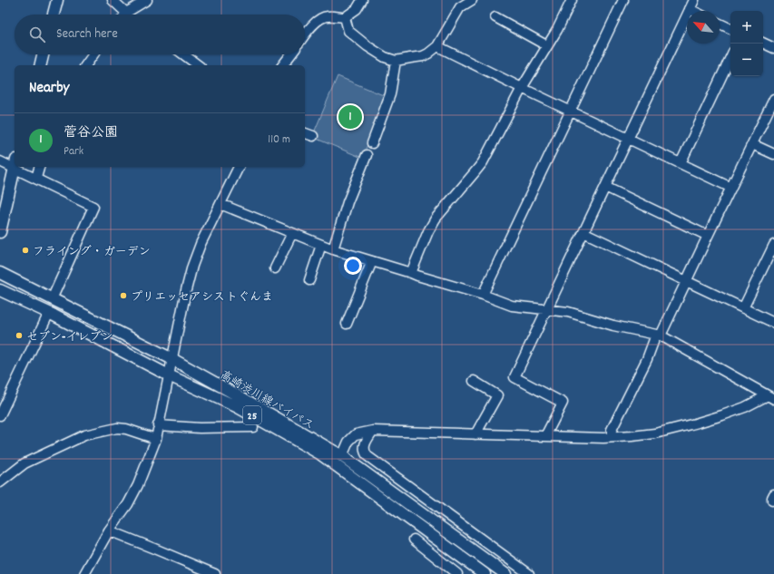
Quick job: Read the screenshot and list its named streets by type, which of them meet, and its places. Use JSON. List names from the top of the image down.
{
  "streets": {
    "main road": ["高崎渋川線バイパス", "25"]
  },
  "places": ["フライング・ガーデン", "プリエッセアシストぐんま", "セブン-イレブン"],
  "north": "top left",
  "page": {
    "map_buttons": ["+", "−"],
    "search": "Search here",
    "heading": "Nearby",
    "pins": "1",
    "list": [
      {
        "mark": "1",
        "name": "菅谷公園",
        "note": "Park",
        "value": "110 m"
      }
    ]
  }
}
